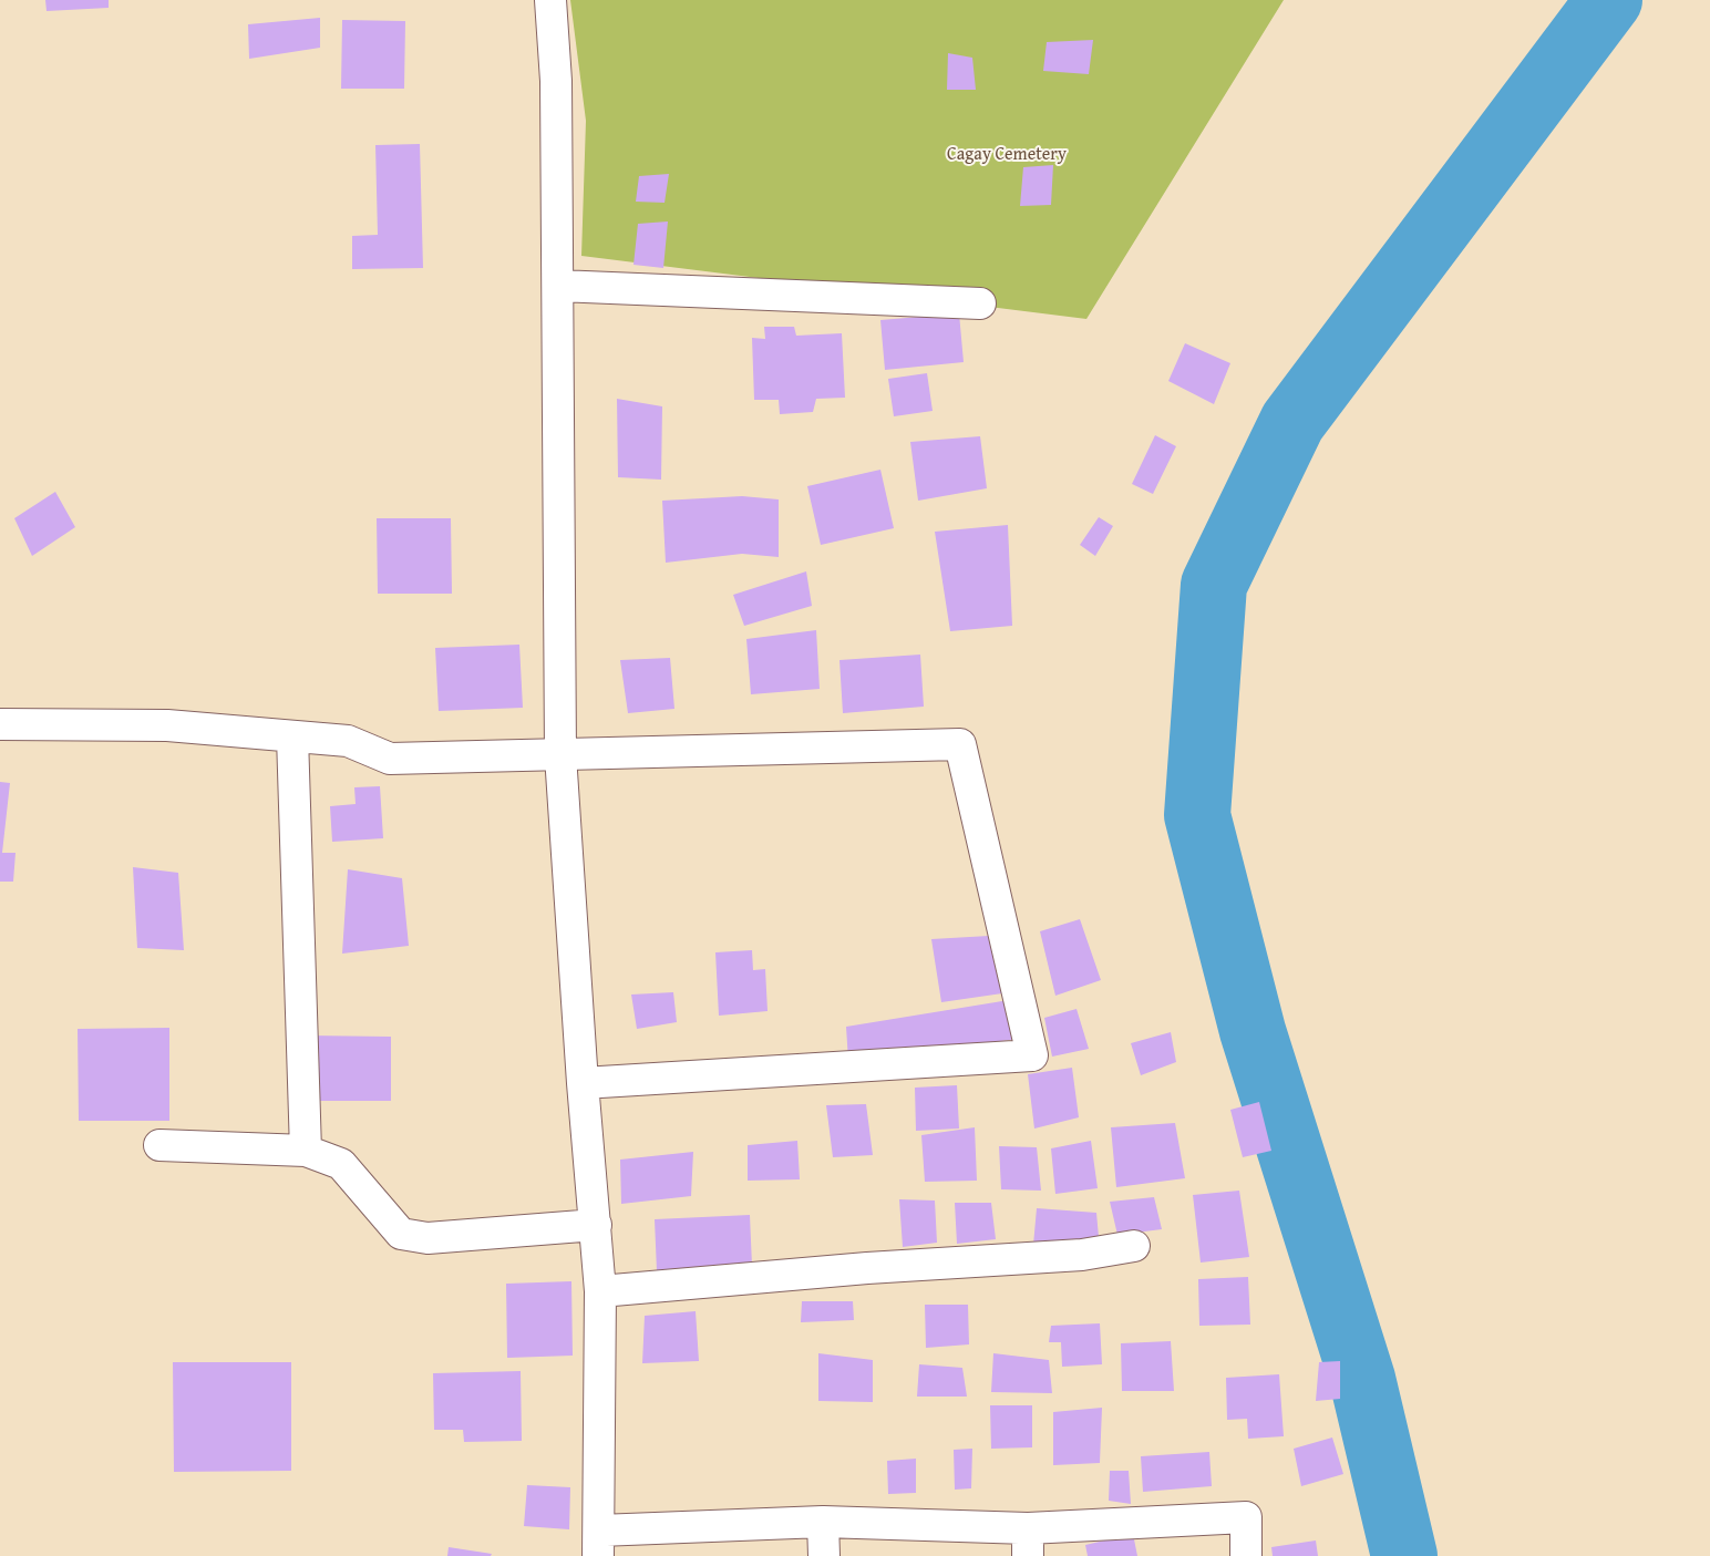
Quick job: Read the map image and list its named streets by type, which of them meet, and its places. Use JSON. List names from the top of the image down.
{
  "parks": ["Cagay Cemetery"]
}
